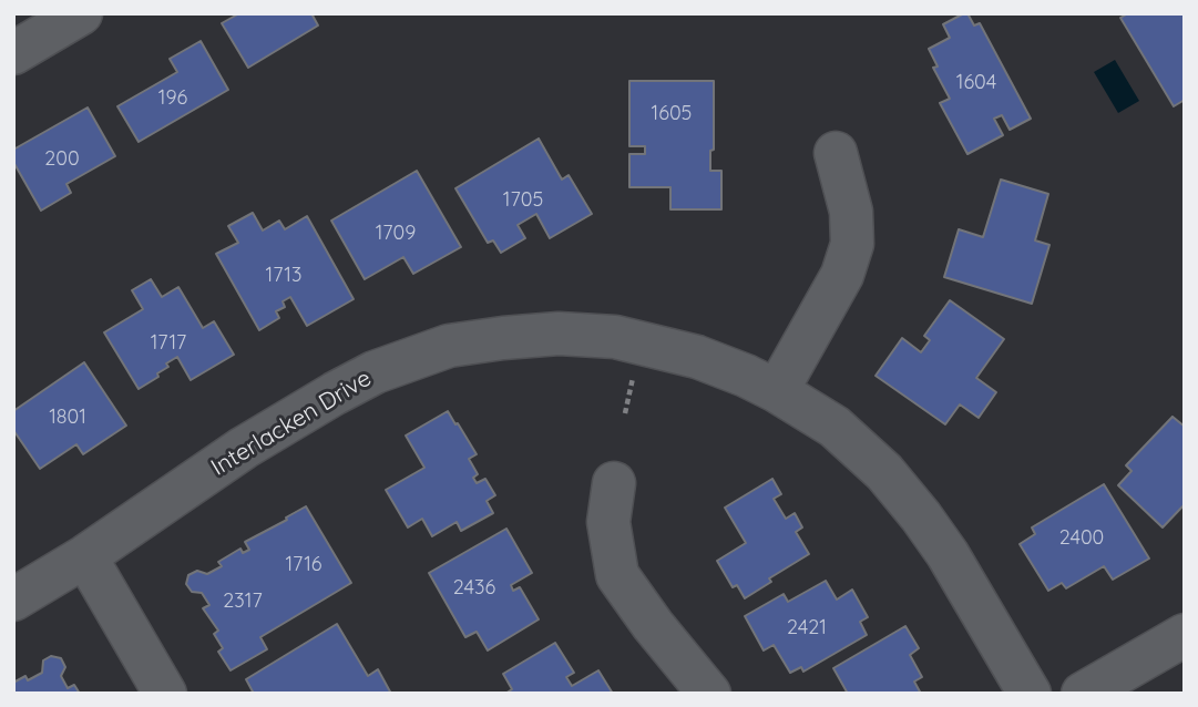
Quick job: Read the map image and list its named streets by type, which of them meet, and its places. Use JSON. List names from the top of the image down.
{
  "streets": {
    "street": ["Interlacken Drive"]
  },
  "house_numbers": [
    "1604",
    "196",
    "1605",
    "200",
    "1705",
    "1709",
    "1713",
    "1717",
    "1801",
    "2400",
    "1716",
    "2436",
    "2317",
    "2421"
  ]
}
